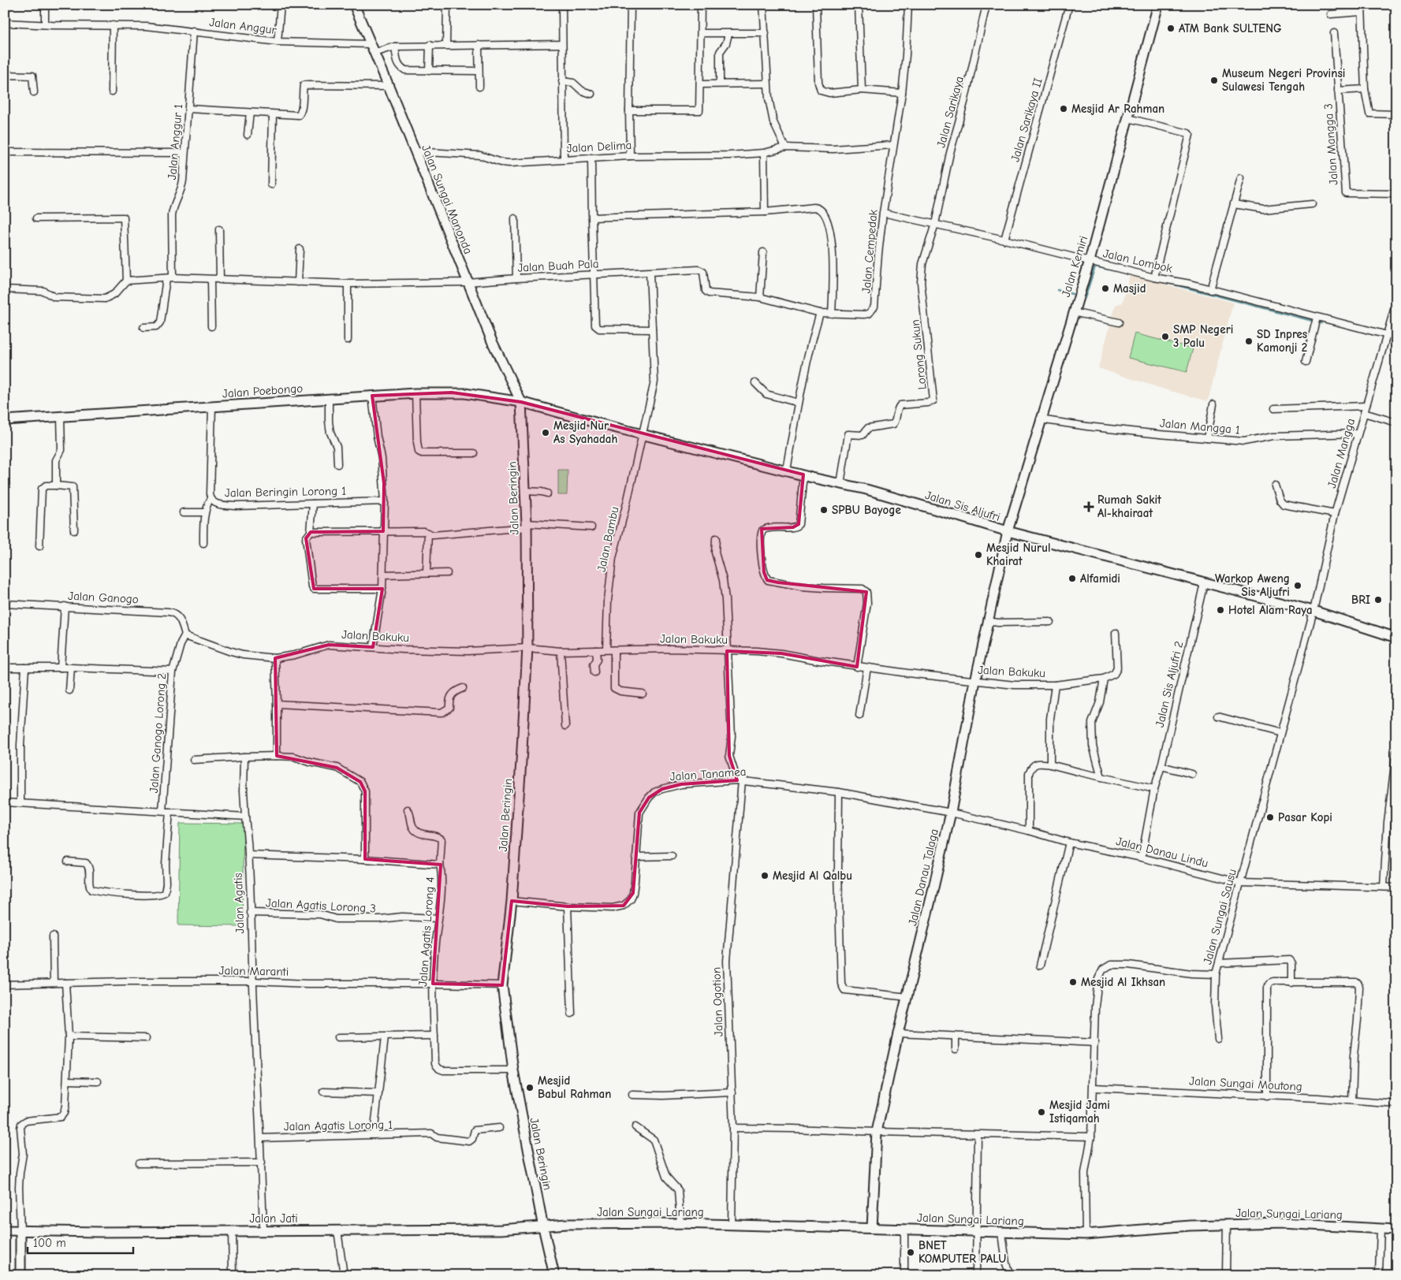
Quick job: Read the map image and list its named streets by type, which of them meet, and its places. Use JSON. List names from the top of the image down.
{
  "streets": {
    "street": [
      "Jalan Anggur",
      "Jalan Sarikaya",
      "Jalan Sarikaya II",
      "Jalan Anggur 1",
      "Jalan Mangga 3",
      "Jalan Delima",
      "Jalan Sungai Manonda",
      "Jalan Cempedak",
      "Jalan Lombok",
      "Jalan Buah Pala",
      "Jalan Kemiri",
      "Lorong Sukun",
      "Jalan Poebongo",
      "Jalan Mangga 1",
      "Jalan Mangga",
      "Jalan Beringin Lorong 1",
      "Jalan Beringin",
      "Jalan Sis Aljufri",
      "Jalan Bambu",
      "Jalan Ganogo",
      "Jalan Bakuku",
      "Jalan Sis Aljufri 2",
      "Jalan Ganogo Lorong 2",
      "Jalan Tanamea",
      "Jalan Danau Lindu",
      "Jalan Danau Talaga",
      "Jalan Agatis",
      "Jalan Agatis Lorong 3",
      "Jalan Sungai Sausu",
      "Jalan Agatis Lorong 4",
      "Jalan Maranti",
      "Jalan Ogotion",
      "Jalan Sungai Moutong",
      "Jalan Agatis Lorong 1",
      "Jalan Sungai Lariang",
      "Jalan Jati"
    ]
  },
  "crossings": [
    ["Jalan Anggur", "Jalan Anggur 1"],
    ["Jalan Anggur", "Jalan Sungai Manonda"],
    ["Jalan Sarikaya", "Jalan Lombok"],
    ["Jalan Sarikaya", "Lorong Sukun"],
    ["Jalan Sarikaya II", "Jalan Lombok"],
    ["Jalan Anggur 1", "Jalan Buah Pala"],
    ["Jalan Delima", "Jalan Sungai Manonda"],
    ["Jalan Delima", "Jalan Cempedak"],
    ["Jalan Sungai Manonda", "Jalan Buah Pala"],
    ["Jalan Sungai Manonda", "Jalan Poebongo"],
    ["Jalan Sungai Manonda", "Jalan Beringin"],
    ["Jalan Sungai Manonda", "Jalan Sis Aljufri"],
    ["Jalan Cempedak", "Jalan Lombok"],
    ["Jalan Cempedak", "Jalan Buah Pala"],
    ["Jalan Lombok", "Jalan Kemiri"],
    ["Jalan Lombok", "Lorong Sukun"],
    ["Jalan Lombok", "Jalan Mangga"],
    ["Jalan Kemiri", "Jalan Mangga 1"],
    ["Jalan Kemiri", "Jalan Sis Aljufri"],
    ["Jalan Kemiri", "Jalan Danau Talaga"],
    ["Lorong Sukun", "Jalan Sis Aljufri"],
    ["Jalan Poebongo", "Jalan Beringin Lorong 1"],
    ["Jalan Poebongo", "Jalan Beringin"],
    ["Jalan Poebongo", "Jalan Sis Aljufri"],
    ["Jalan Mangga 1", "Jalan Mangga"],
    ["Jalan Mangga", "Jalan Sis Aljufri"],
    ["Jalan Mangga", "Jalan Sungai Sausu"],
    ["Jalan Beringin", "Jalan Sis Aljufri"],
    ["Jalan Beringin", "Jalan Bakuku"],
    ["Jalan Beringin", "Jalan Tanamea"],
    ["Jalan Beringin", "Jalan Agatis Lorong 4"],
    ["Jalan Beringin", "Jalan Maranti"],
    ["Jalan Beringin", "Jalan Sungai Lariang"],
    ["Jalan Beringin", "Jalan Jati"],
    ["Jalan Sis Aljufri", "Jalan Bambu"],
    ["Jalan Sis Aljufri", "Jalan Sis Aljufri 2"],
    ["Jalan Sis Aljufri", "Jalan Danau Talaga"],
    ["Jalan Sis Aljufri", "Jalan Sungai Sausu"],
    ["Jalan Bambu", "Jalan Bakuku"],
    ["Jalan Ganogo", "Jalan Bakuku"],
    ["Jalan Ganogo", "Jalan Ganogo Lorong 2"],
    ["Jalan Bakuku", "Jalan Ganogo Lorong 2"],
    ["Jalan Bakuku", "Jalan Danau Talaga"],
    ["Jalan Sis Aljufri 2", "Jalan Danau Lindu"],
    ["Jalan Tanamea", "Jalan Danau Lindu"],
    ["Jalan Tanamea", "Jalan Danau Talaga"],
    ["Jalan Tanamea", "Jalan Ogotion"],
    ["Jalan Danau Lindu", "Jalan Danau Talaga"],
    ["Jalan Danau Lindu", "Jalan Sungai Sausu"],
    ["Jalan Danau Talaga", "Jalan Sungai Lariang"],
    ["Jalan Agatis", "Jalan Agatis Lorong 3"],
    ["Jalan Agatis", "Jalan Agatis Lorong 4"],
    ["Jalan Agatis", "Jalan Maranti"],
    ["Jalan Agatis", "Jalan Agatis Lorong 1"],
    ["Jalan Agatis", "Jalan Jati"],
    ["Jalan Agatis Lorong 3", "Jalan Agatis Lorong 4"],
    ["Jalan Sungai Sausu", "Jalan Sungai Moutong"],
    ["Jalan Sungai Sausu", "Jalan Sungai Lariang"],
    ["Jalan Agatis Lorong 4", "Jalan Maranti"],
    ["Jalan Ogotion", "Jalan Sungai Lariang"],
    ["Jalan Sungai Lariang", "Jalan Jati"]
  ],
  "places": {
    "other": [
      "ATM Bank SULTENG",
      "Museum Negeri Provinsi Sulawesi Tengah",
      "Mesjid Ar Rahman",
      "Masjid",
      "SMP Negeri 3 Palu",
      "SD Inpres Kamonji 2",
      "Mesjid Nur As Syahadah",
      "SPBU Bayoge",
      "Mesjid Nurul Khairat",
      "Alfamidi",
      "Warkop Aweng Sis Aljufri",
      "BRI",
      "Hotel Alam Raya",
      "Pasar Kopi",
      "Mesjid Al Qalbu",
      "Mesjid Al Ikhsan",
      "Mesjid Babul Rahman",
      "Mesjid Jami Istiqamah",
      "BNET KOMPUTER PALU"
    ],
    "health": ["Rumah Sakit Al-khairaat"]
  },
  "scale_bar": "100 m"
}
